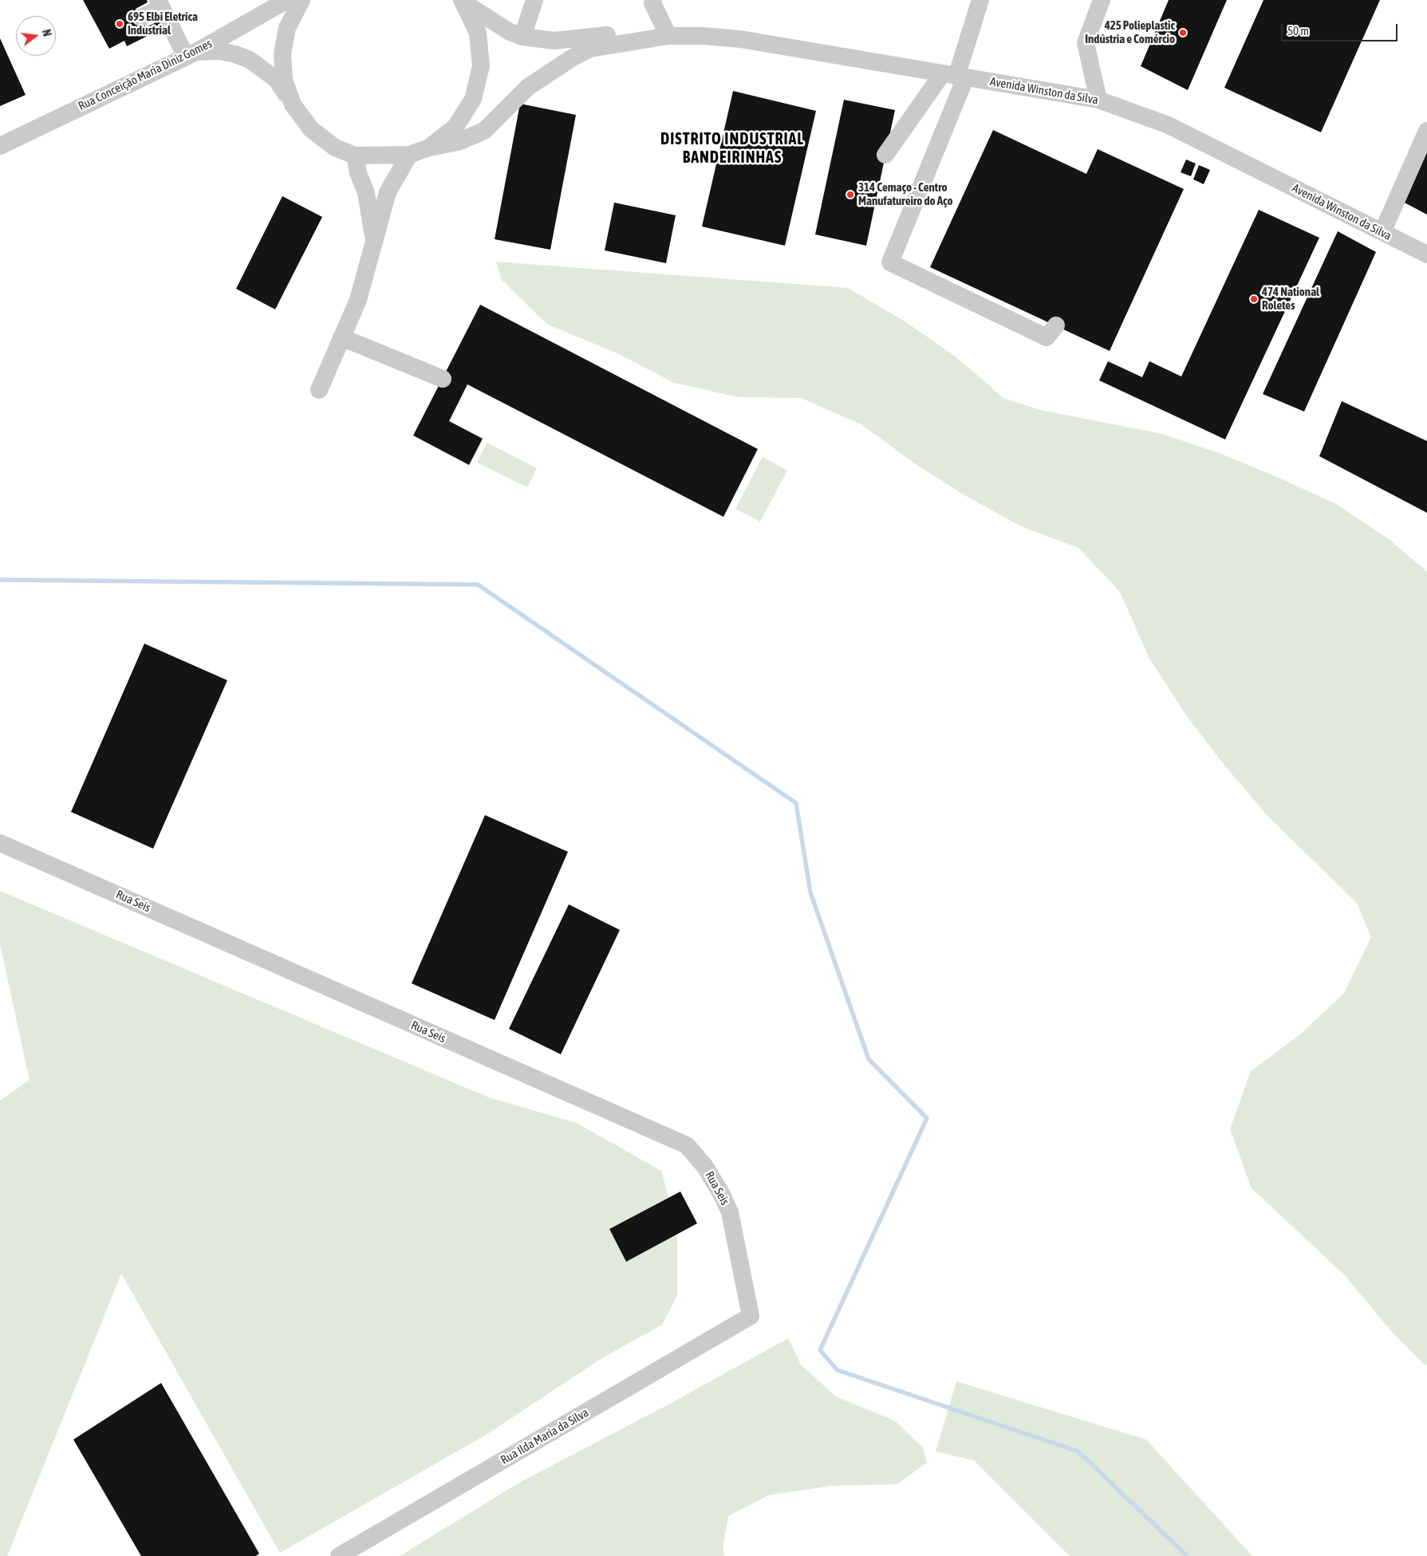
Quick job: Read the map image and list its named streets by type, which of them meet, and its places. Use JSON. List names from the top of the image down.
{
  "streets": {
    "street": [
      "Rua Conceição Maria Diniz Gomes",
      "Avenida Winston da Silva",
      "Rua Seis",
      "Rua Ilda Maria da Silva"
    ]
  },
  "crossings": [
    ["Rua Seis", "Rua Ilda Maria da Silva"]
  ],
  "districts": ["DISTRITO INDUSTRIAL BANDEIRINHAS"],
  "places": [
    "695 Elbi Eletrica Industrial",
    "425 Polieplastic Indústria e Comércio",
    "314 Cemaço - Centro Manufatureiro do Aço",
    "474 National Roletes"
  ],
  "scale_bar": "50 m",
  "north": "right"
}
